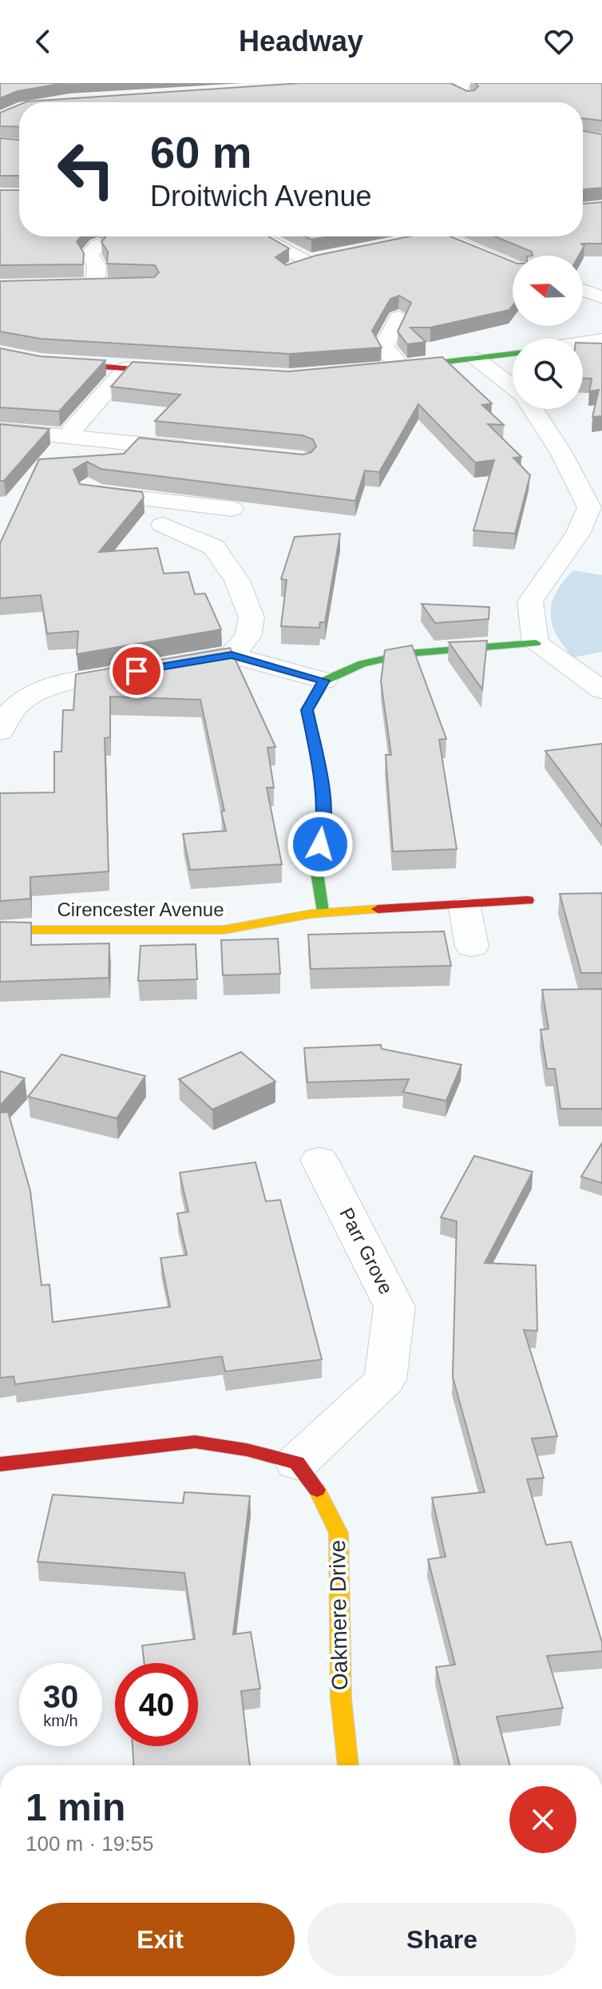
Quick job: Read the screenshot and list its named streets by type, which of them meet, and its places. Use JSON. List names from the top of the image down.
{
  "streets": {
    "street": ["Cirencester Avenue", "Parr Grove", "Oakmere Drive"]
  },
  "crossings": [
    ["Parr Grove", "Oakmere Drive"]
  ],
  "north": "left",
  "page": {
    "header": "Headway",
    "turn": ["60 m", "Droitwich Avenue"],
    "speed": "30 km/h",
    "limit": "40",
    "heading": ["1 min", "100 m · 19:55"],
    "buttons": ["Exit", "Share"]
  }
}
